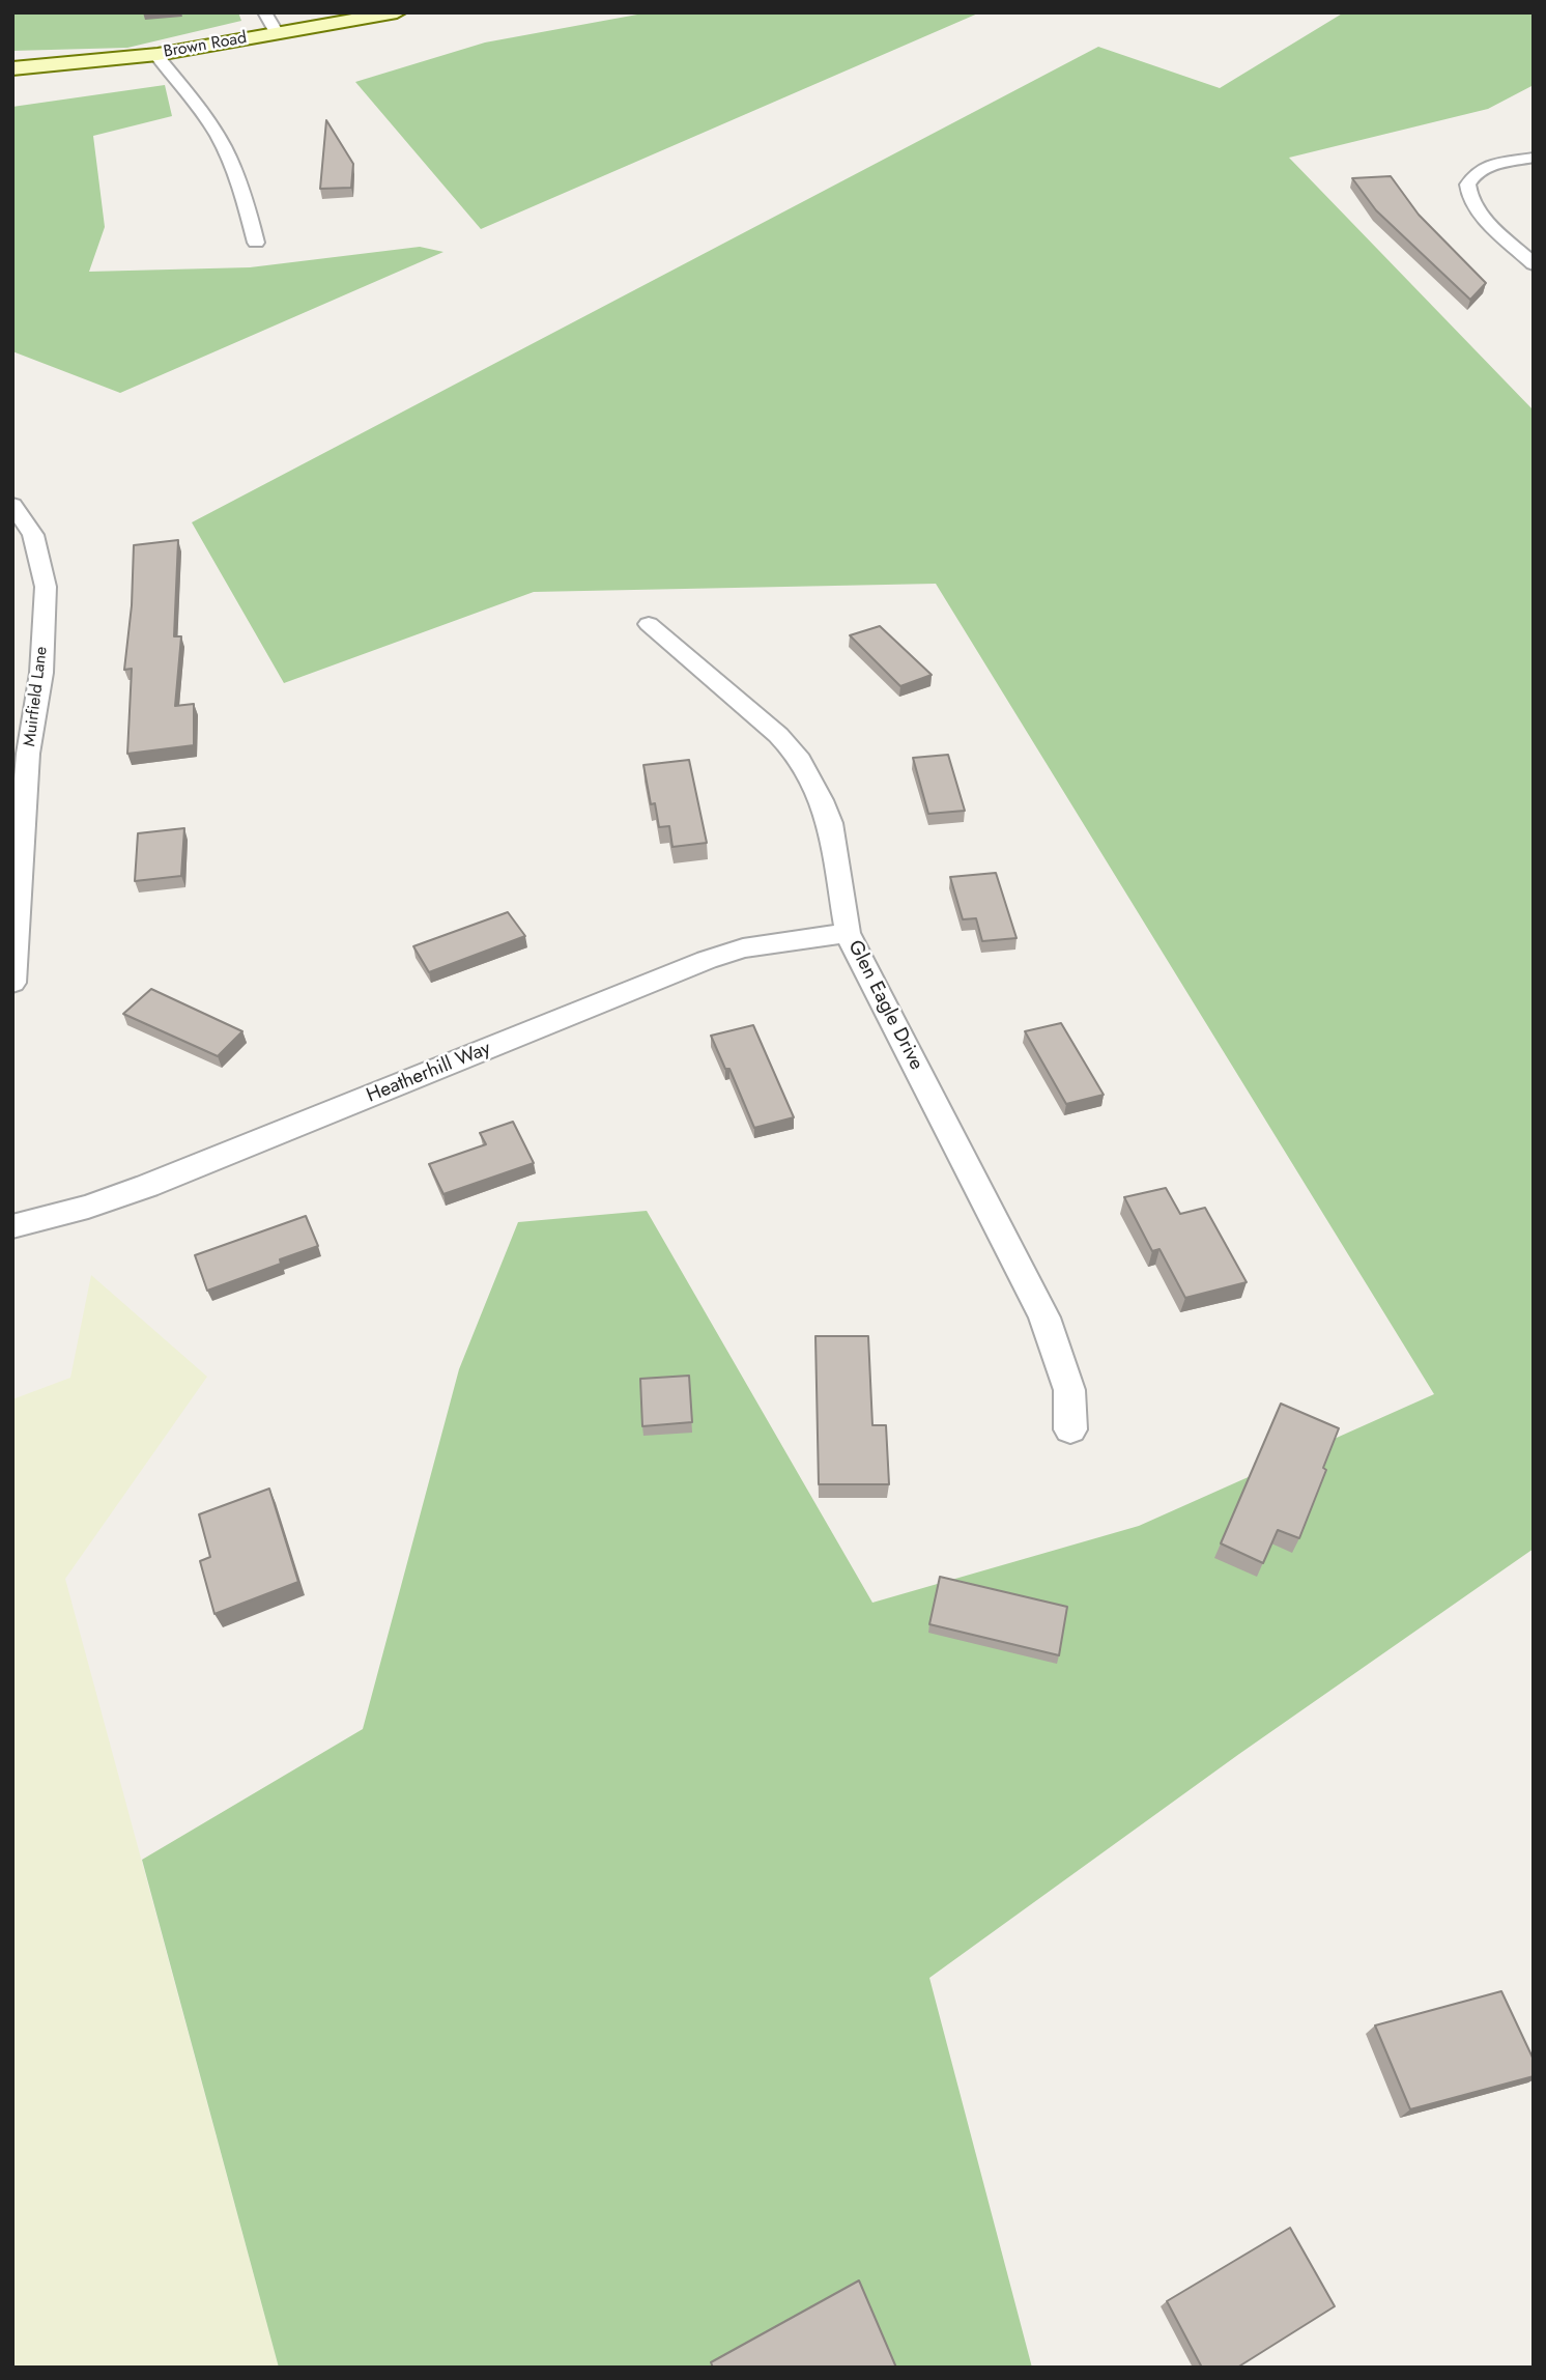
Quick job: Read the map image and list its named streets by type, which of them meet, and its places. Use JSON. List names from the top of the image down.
{
  "streets": {
    "street": [
      "Brown Road",
      "Muirfield Lane",
      "Glen Eagle Drive",
      "Heatherhill Way"
    ]
  },
  "crossings": [
    ["Glen Eagle Drive", "Heatherhill Way"]
  ]
}
